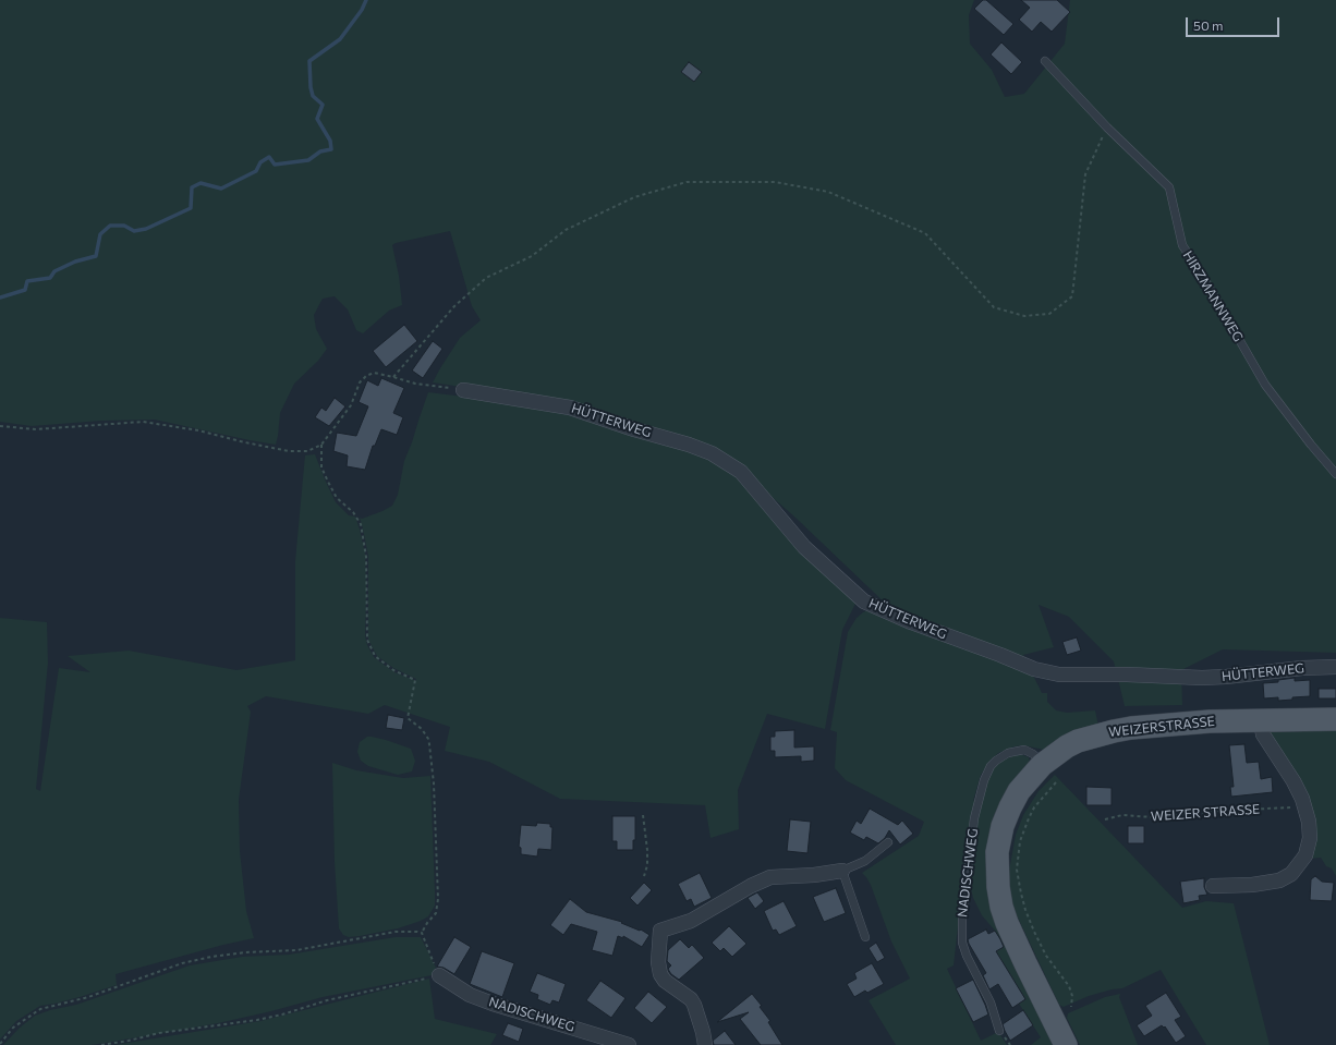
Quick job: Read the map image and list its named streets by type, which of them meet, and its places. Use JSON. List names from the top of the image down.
{
  "streets": {
    "main road": ["WEIZERSTRASSE"],
    "street": ["HÜTTERWEG", "NADISCHWEG"],
    "lane": ["HIRZMANNWEG"],
    "path": ["WEIZER STRASSE"]
  },
  "crossings": [
    ["WEIZERSTRASSE", "NADISCHWEG"]
  ],
  "scale_bar": "50 m"
}
